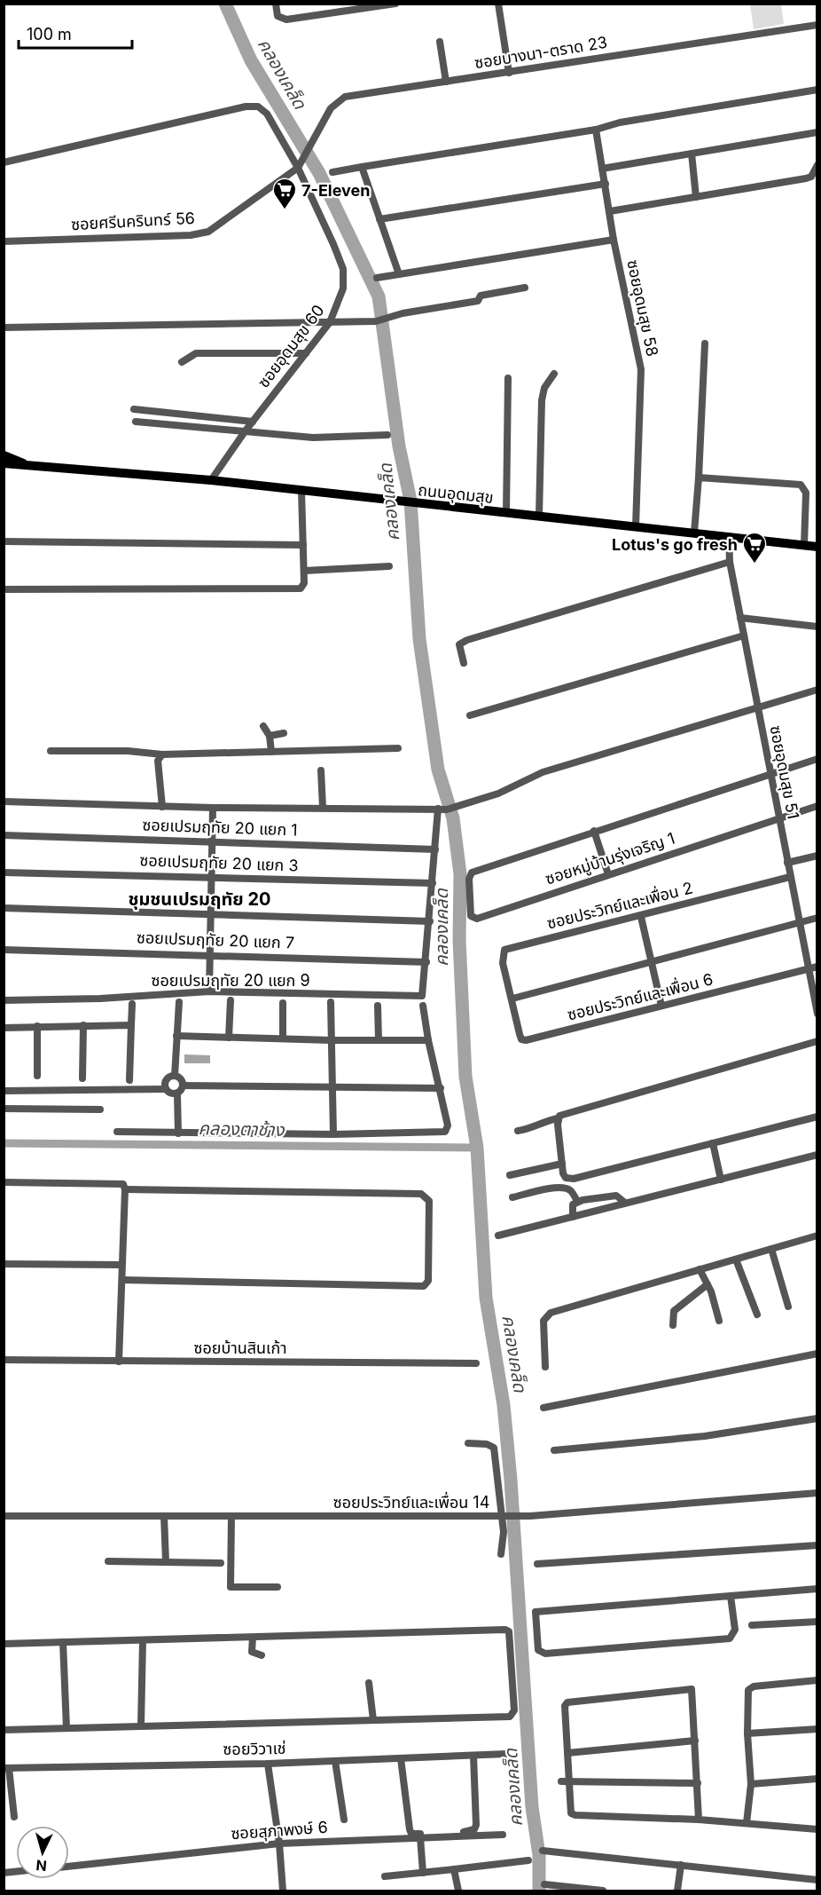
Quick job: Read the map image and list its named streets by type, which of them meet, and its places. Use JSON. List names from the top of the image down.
{
  "streets": {
    "main road": ["ถนนอุดมสุข"],
    "street": [
      "ซอยบางนา-ตราด 23",
      "ซอยศรีนครินทร์ 56",
      "ซอยอุดมสุข 58",
      "ซอยอุดมสุข 60",
      "ซอยอุดมสุข 51",
      "ซอยเปรมฤทัย 20 แยก 1",
      "ซอยหมู่บ้านรุ่งเจริญ 1",
      "ซอยเปรมฤทัย 20 แยก 3",
      "ซอยประวิทย์และเพื่อน 2",
      "ซอยเปรมฤทัย 20 แยก 7",
      "ซอยเปรมฤทัย 20 แยก 9",
      "ซอยประวิทย์และเพื่อน 6",
      "ซอยบ้านสินเก้า",
      "ซอยประวิทย์และเพื่อน 14",
      "ซอยวิวาเช่",
      "ซอยสุภาพงษ์ 6"
    ]
  },
  "crossings": [
    ["ซอยบางนา-ตราด 23", "ซอยศรีนครินทร์ 56"],
    ["ซอยศรีนครินทร์ 56", "ซอยอุดมสุข 60"],
    ["ซอยอุดมสุข 58", "ถนนอุดมสุข"],
    ["ซอยอุดมสุข 60", "ถนนอุดมสุข"],
    ["ถนนอุดมสุข", "ซอยอุดมสุข 51"],
    ["ซอยอุดมสุข 51", "ซอยหมู่บ้านรุ่งเจริญ 1"],
    ["ซอยอุดมสุข 51", "ซอยประวิทย์และเพื่อน 2"],
    ["ซอยอุดมสุข 51", "ซอยประวิทย์และเพื่อน 6"],
    ["ซอยประวิทย์และเพื่อน 2", "ซอยประวิทย์และเพื่อน 6"],
    ["ซอยเปรมฤทัย 20 แยก 7", "ซอยเปรมฤทัย 20 แยก 9"]
  ],
  "districts": ["ชุมชนเปรมฤทัย 20"],
  "water": ["คลองเคล็ด", "คลองตาช้าง"],
  "places": {
    "supermarket": ["7-Eleven", "Lotus's go fresh"]
  },
  "scale_bar": "100 m",
  "north": "bottom"
}
